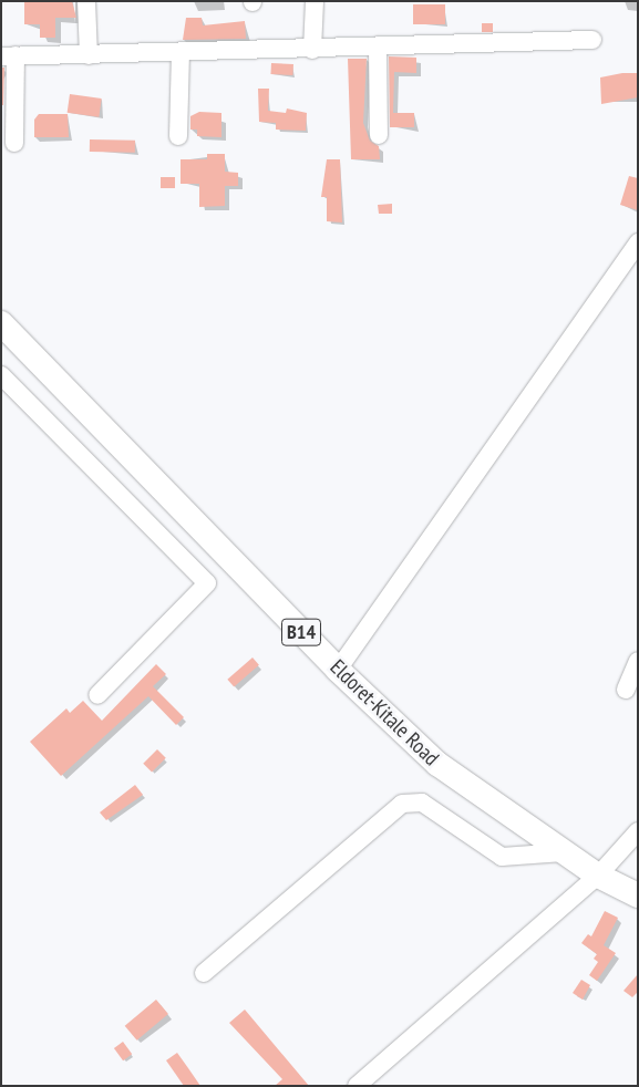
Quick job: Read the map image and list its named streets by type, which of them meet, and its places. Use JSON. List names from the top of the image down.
{
  "streets": {
    "highway": ["B14", "Eldoret-Kitale Road"]
  }
}
